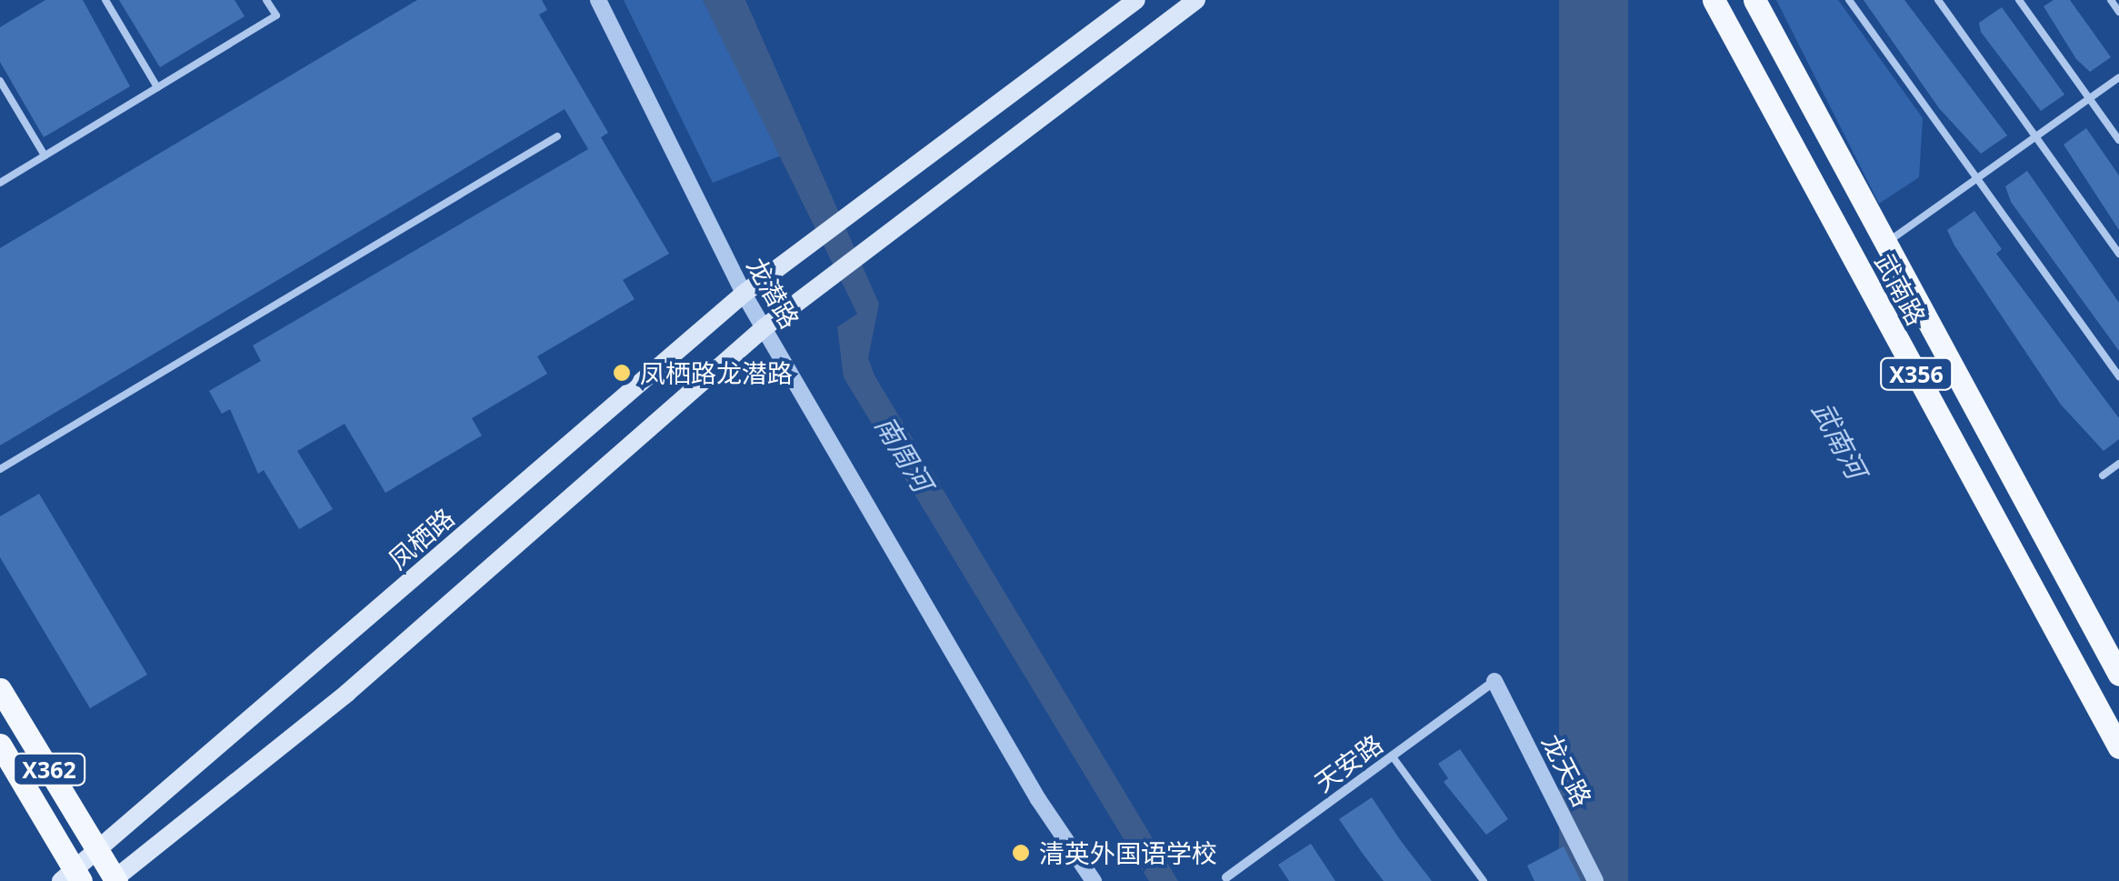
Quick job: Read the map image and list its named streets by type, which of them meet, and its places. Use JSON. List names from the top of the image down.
{
  "streets": {
    "main road": [
      "武南路",
      "X356",
      "凤栖路",
      "X362"
    ],
    "street": ["龙潜路", "天安路", "龙天路"]
  },
  "crossings": [
    ["龙潜路", "凤栖路"],
    ["凤栖路", "X362"],
    ["天安路", "龙天路"]
  ],
  "water": ["武南河", "南周河"],
  "places": ["凤栖路龙潜路", "清英外国语学校"]
}
